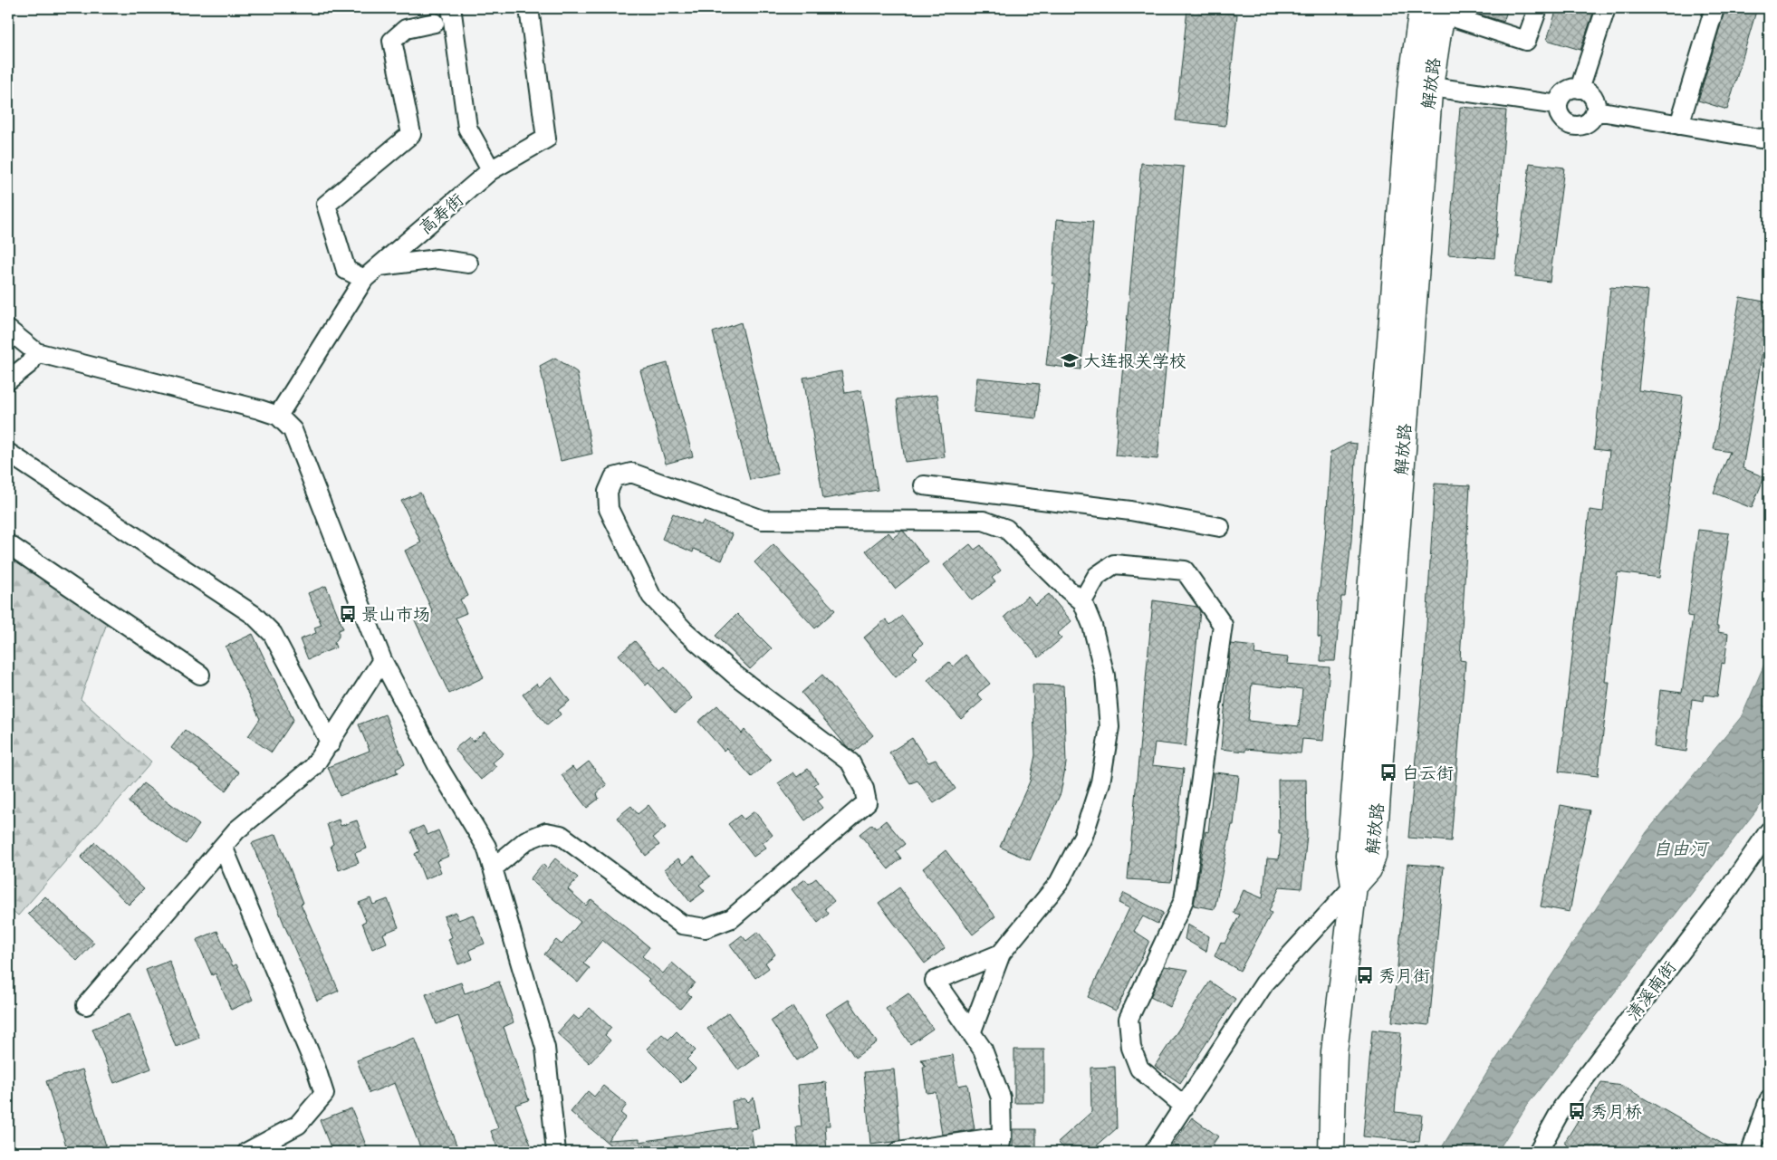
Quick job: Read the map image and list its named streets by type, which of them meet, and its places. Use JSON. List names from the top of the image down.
{
  "streets": {
    "main road": ["解放路"],
    "street": ["高寿街", "清溪南街"]
  },
  "water": ["自由河"],
  "places": {
    "school or university": ["大连报关学校"],
    "bus stop": [
      "景山市场",
      "白云街",
      "秀月街",
      "秀月桥"
    ]
  }
}
